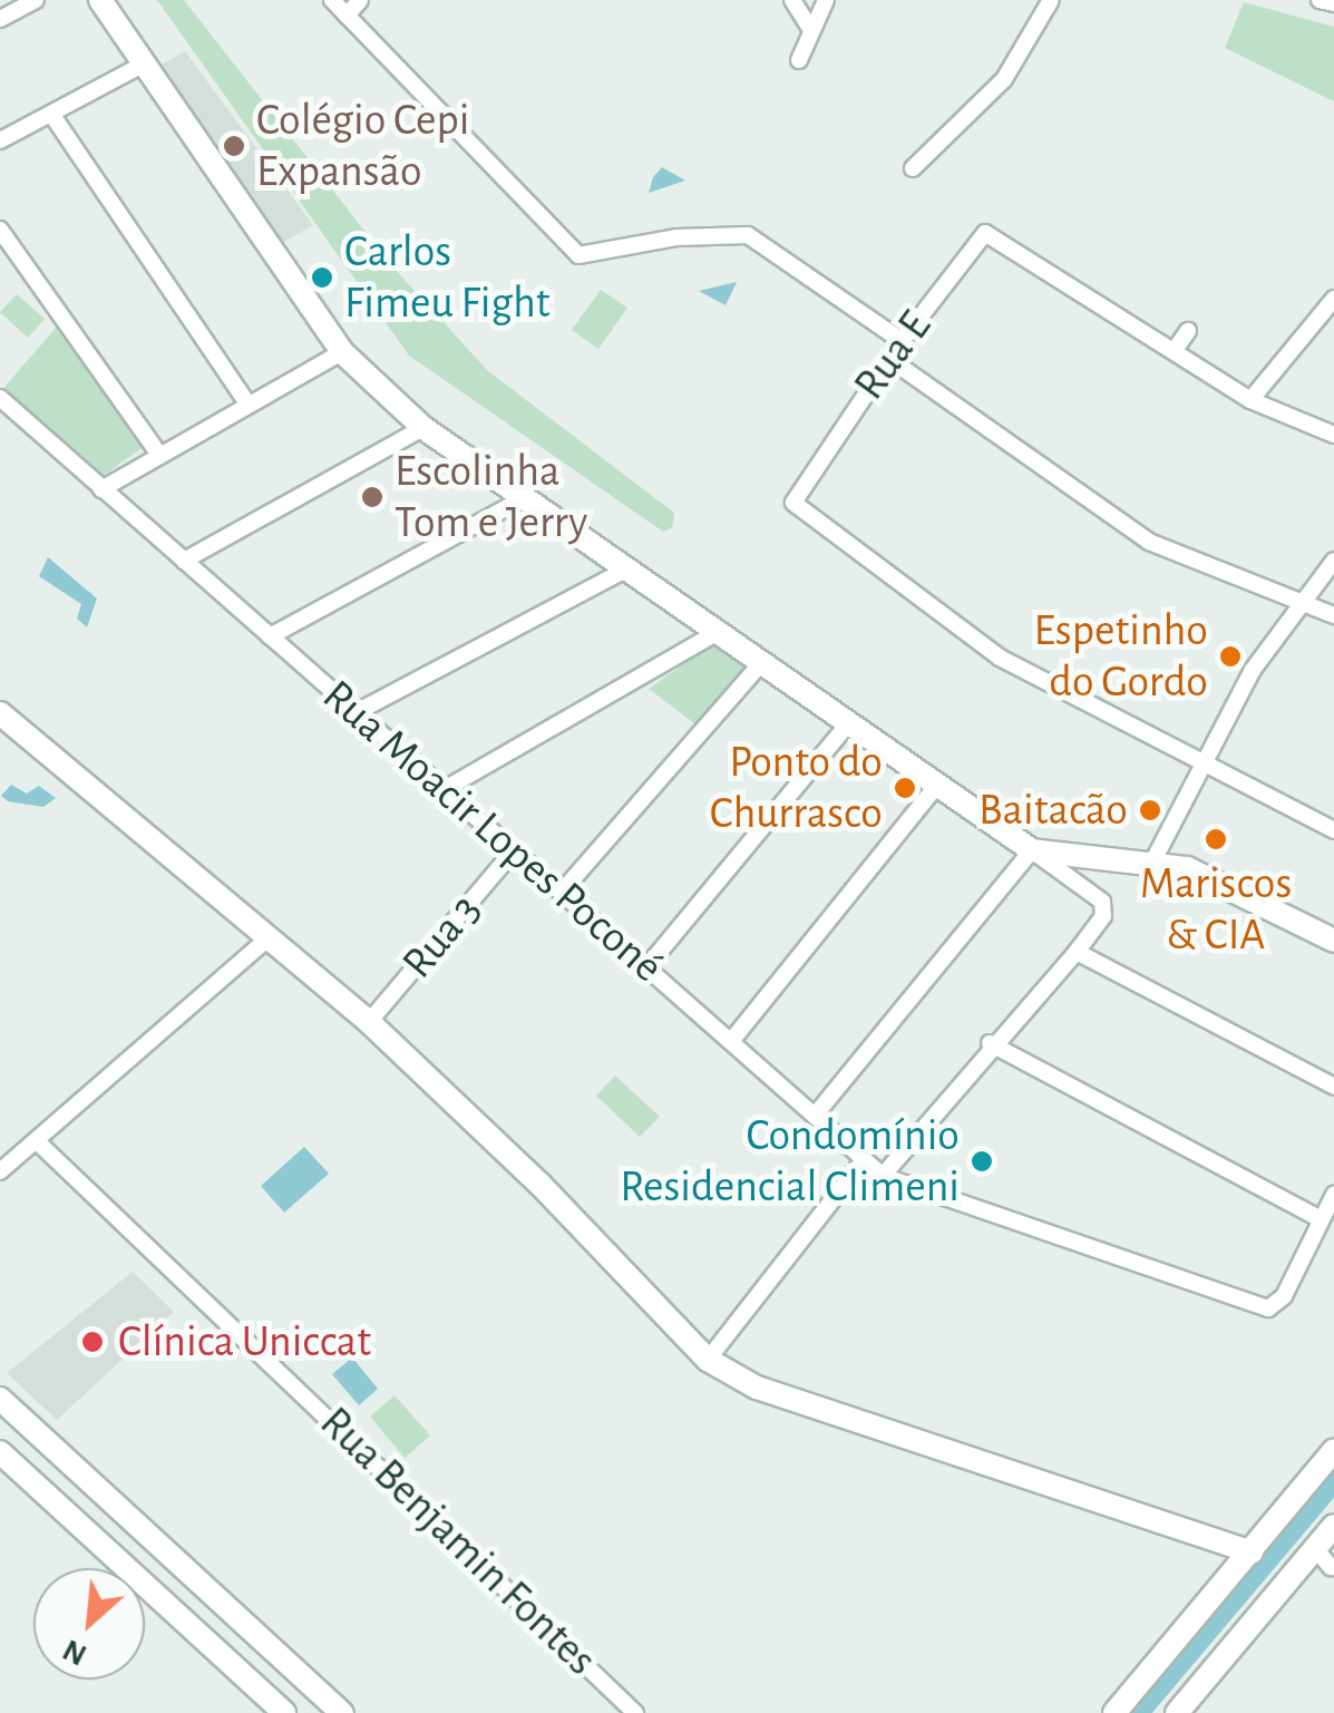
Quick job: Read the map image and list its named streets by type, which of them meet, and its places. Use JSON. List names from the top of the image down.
{
  "streets": {
    "street": [
      "Rua E",
      "Rua Moacir Lopes Poconé",
      "Rua 3",
      "Rua Benjamin Fontes"
    ]
  },
  "crossings": [
    ["Rua Moacir Lopes Poconé", "Rua 3"]
  ],
  "places": [
    "Colégio Cepi Expansão",
    "Carlos Fimeu Fight",
    "Escolinha Tom e Jerry",
    "Espetinho do Gordo",
    "Ponto do Churrasco",
    "Baitacão",
    "Mariscos & CIA",
    "Condomínio Residencial Climeni",
    "Clínica Uniccat"
  ],
  "north": "bottom left"
}
